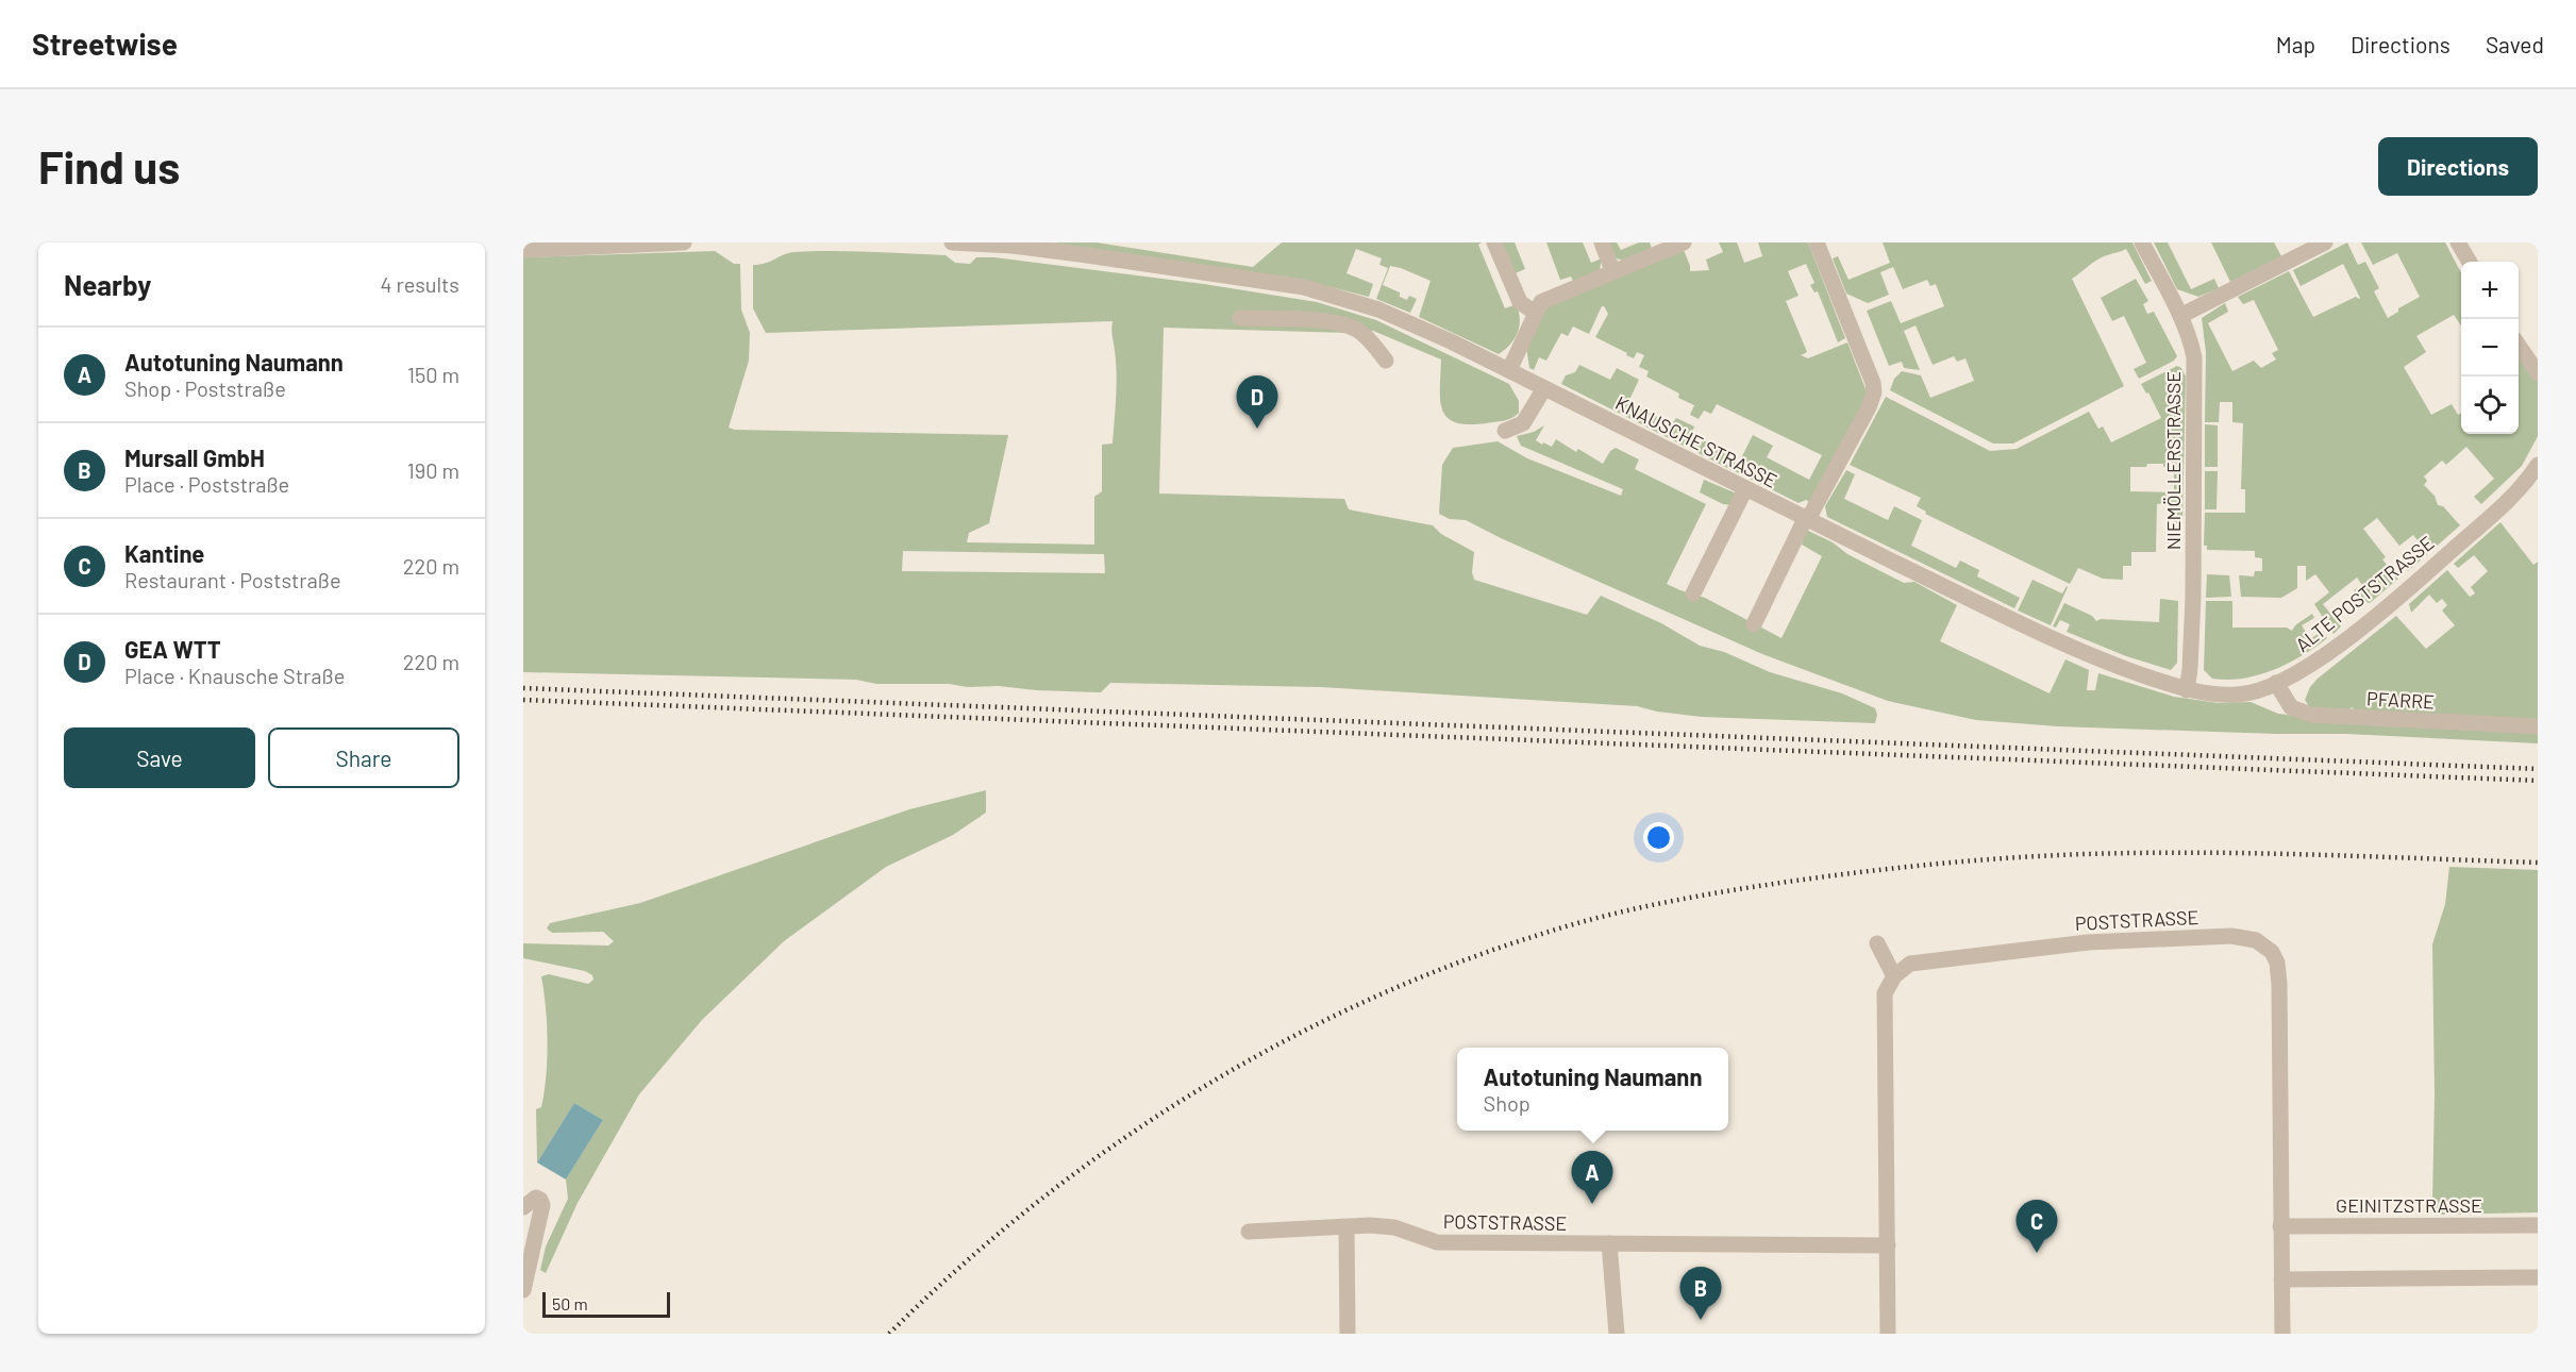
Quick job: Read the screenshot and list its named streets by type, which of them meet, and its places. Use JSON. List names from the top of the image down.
{
  "streets": {
    "street": [
      "KNAUSCHE STRASSE",
      "NIEMÖLLERSTRASSE",
      "ALTE POSTSTRASSE",
      "PFARRE",
      "POSTSTRASSE",
      "GEINITZSTRASSE"
    ]
  },
  "crossings": [
    ["KNAUSCHE STRASSE", "NIEMÖLLERSTRASSE"],
    ["KNAUSCHE STRASSE", "ALTE POSTSTRASSE"],
    ["NIEMÖLLERSTRASSE", "ALTE POSTSTRASSE"],
    ["ALTE POSTSTRASSE", "PFARRE"],
    ["POSTSTRASSE", "GEINITZSTRASSE"]
  ],
  "scale_bar": "50 m",
  "page": {
    "header": "Streetwise",
    "nav": ["Map", "Directions", "Saved"],
    "buttons": [
      "Directions",
      ["Save", "Share"]
    ],
    "title": "Find us",
    "heading": ["Nearby", "4 results"],
    "map_buttons": ["+", "−"],
    "list": [
      {
        "mark": "A",
        "name": "Autotuning Naumann",
        "note": "Shop · Poststraße",
        "value": "150 m"
      },
      {
        "mark": "B",
        "name": "Mursall GmbH",
        "note": "Place · Poststraße",
        "value": "190 m"
      },
      {
        "mark": "C",
        "name": "Kantine",
        "note": "Restaurant · Poststraße",
        "value": "220 m"
      },
      {
        "mark": "D",
        "name": "GEA WTT",
        "note": "Place · Knausche Straße",
        "value": "220 m"
      }
    ],
    "pins": [
      "D",
      "A",
      "C",
      "B"
    ],
    "popup": ["Autotuning Naumann", "Shop"],
    "scale": "50 m"
  }
}
